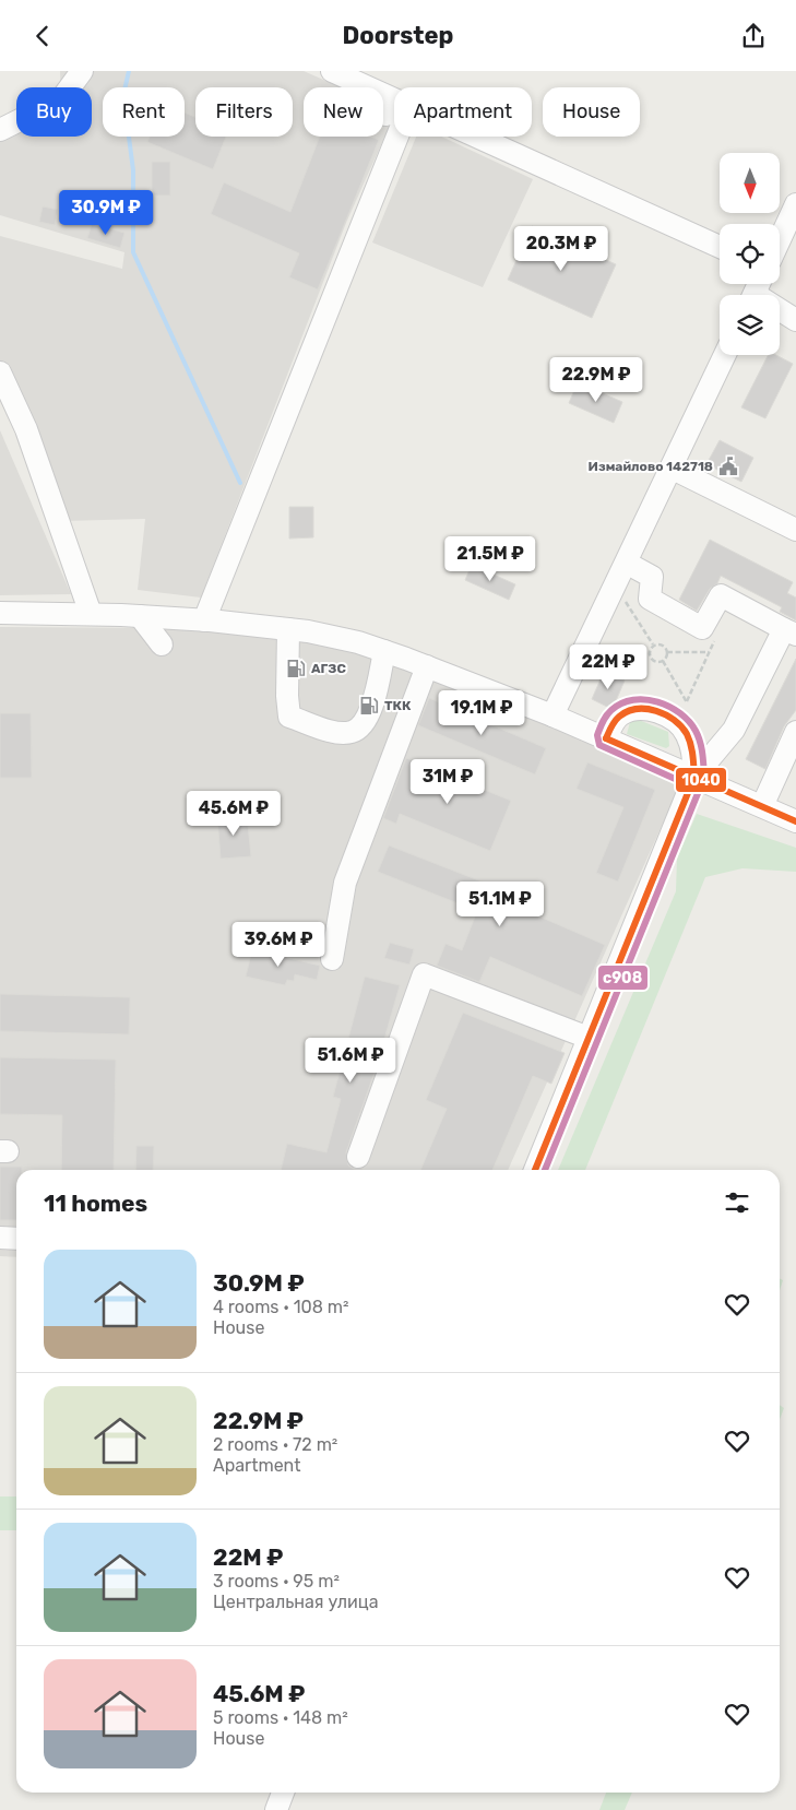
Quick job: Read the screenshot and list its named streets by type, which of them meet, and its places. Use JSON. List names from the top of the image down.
{
  "places": {
    "public building": ["Измайлово 142718"],
    "fuel station": ["АГЗС", "ТКК"]
  },
  "lines": ["transit line с908", "transit line 1040"],
  "north": "bottom",
  "page": {
    "header": "Doorstep",
    "chip": [
      "Buy",
      "Rent",
      "Filters",
      "New",
      "Apartment",
      "House"
    ],
    "price": [
      "30.9M ₽",
      "20.3M ₽",
      "22.9M ₽",
      "21.5M ₽",
      "22M ₽",
      "19.1M ₽",
      "31M ₽",
      "45.6M ₽",
      "51.1M ₽",
      "39.6M ₽",
      "51.6M ₽"
    ],
    "heading": "11 homes",
    "list": [
      {
        "name": "30.9M ₽",
        "note": "4 rooms · 108 m² · House"
      },
      {
        "name": "22.9M ₽",
        "note": "2 rooms · 72 m² · Apartment"
      },
      {
        "name": "22M ₽",
        "note": "3 rooms · 95 m² · Центральная улица"
      },
      {
        "name": "45.6M ₽",
        "note": "5 rooms · 148 m² · House"
      }
    ]
  }
}
